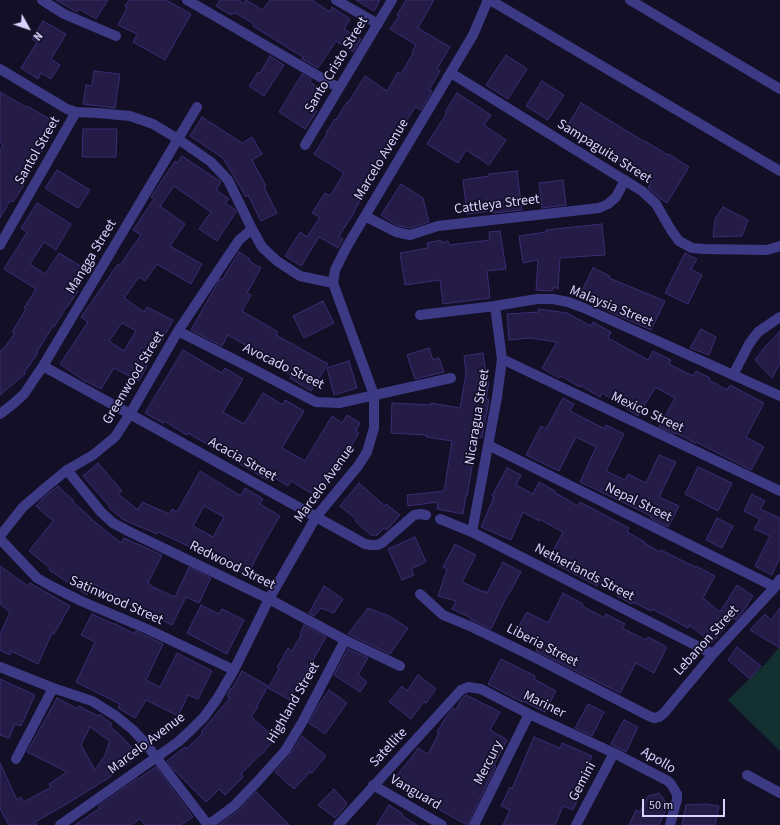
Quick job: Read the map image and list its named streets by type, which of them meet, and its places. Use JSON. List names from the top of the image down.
{
  "streets": {
    "street": [
      "Santo Cristo Street",
      "Santol Street",
      "Sampaguita Street",
      "Marcelo Avenue",
      "Cattleya Street",
      "Mangga Street",
      "Malaysia Street",
      "Avocado Street",
      "Greenwood Street",
      "Mexico Street",
      "Nicaragua Street",
      "Acacia Street",
      "Nepal Street",
      "Redwood Street",
      "Netherlands Street",
      "Satinwood Street",
      "Lebanon Street",
      "Liberia Street",
      "Highland Street",
      "Mariner",
      "Satellite",
      "Apollo",
      "Mercury",
      "Gemini",
      "Vanguard"
    ]
  },
  "crossings": [
    ["Sampaguita Street", "Marcelo Avenue"],
    ["Sampaguita Street", "Cattleya Street"],
    ["Marcelo Avenue", "Cattleya Street"],
    ["Marcelo Avenue", "Avocado Street"],
    ["Marcelo Avenue", "Acacia Street"],
    ["Marcelo Avenue", "Redwood Street"],
    ["Marcelo Avenue", "Satinwood Street"],
    ["Mangga Street", "Acacia Street"],
    ["Malaysia Street", "Nicaragua Street"],
    ["Avocado Street", "Greenwood Street"],
    ["Greenwood Street", "Acacia Street"],
    ["Greenwood Street", "Redwood Street"],
    ["Mexico Street", "Nicaragua Street"],
    ["Nicaragua Street", "Nepal Street"],
    ["Nicaragua Street", "Netherlands Street"],
    ["Nepal Street", "Lebanon Street"],
    ["Redwood Street", "Highland Street"],
    ["Netherlands Street", "Lebanon Street"],
    ["Lebanon Street", "Liberia Street"],
    ["Mariner", "Satellite"],
    ["Mariner", "Apollo"],
    ["Mariner", "Mercury"],
    ["Mariner", "Gemini"],
    ["Satellite", "Vanguard"],
    ["Apollo", "Gemini"]
  ],
  "scale_bar": "50 m",
  "north": "bottom right"
}
